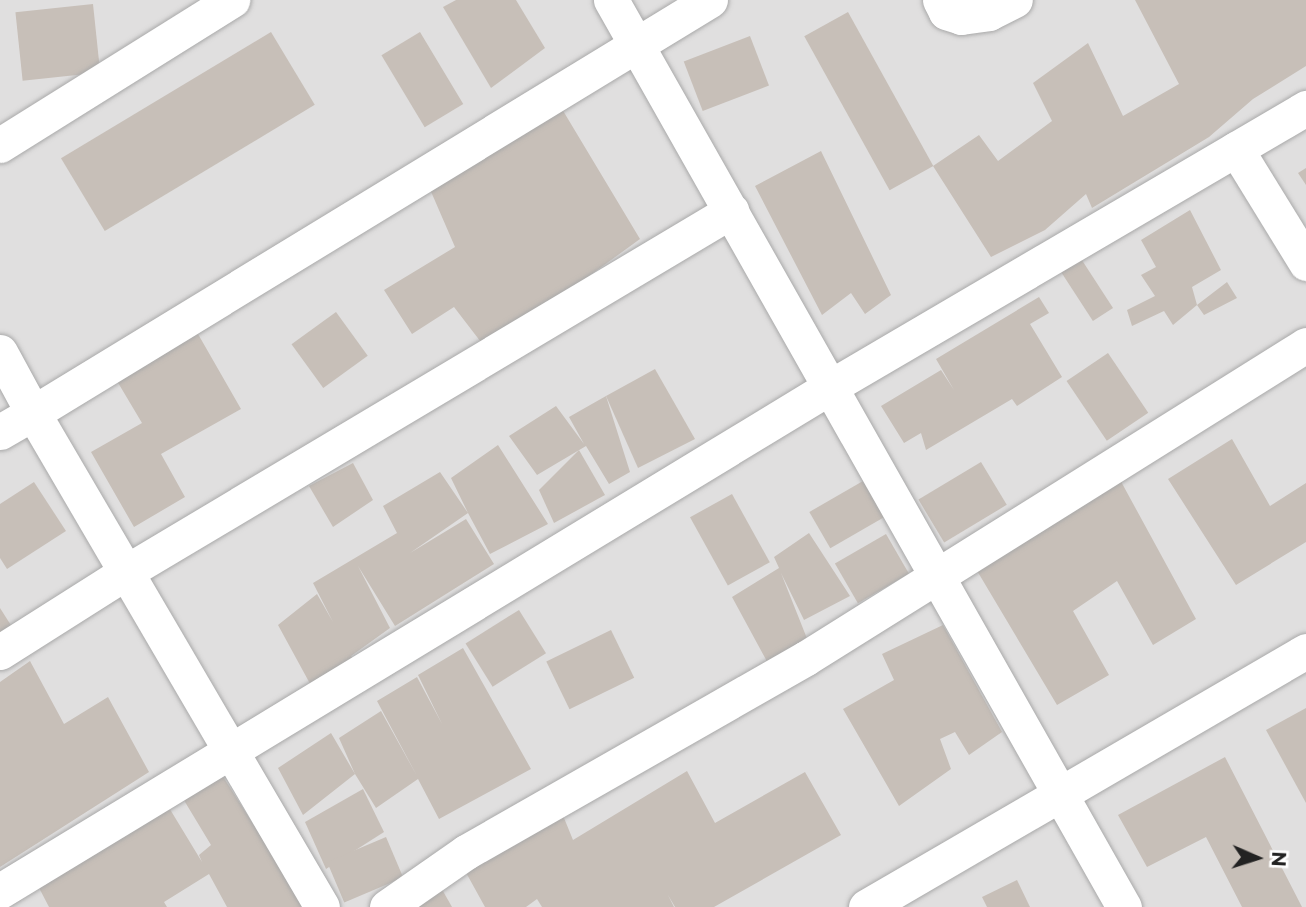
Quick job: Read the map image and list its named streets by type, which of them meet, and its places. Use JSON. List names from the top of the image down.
{
  "north": "right"
}
